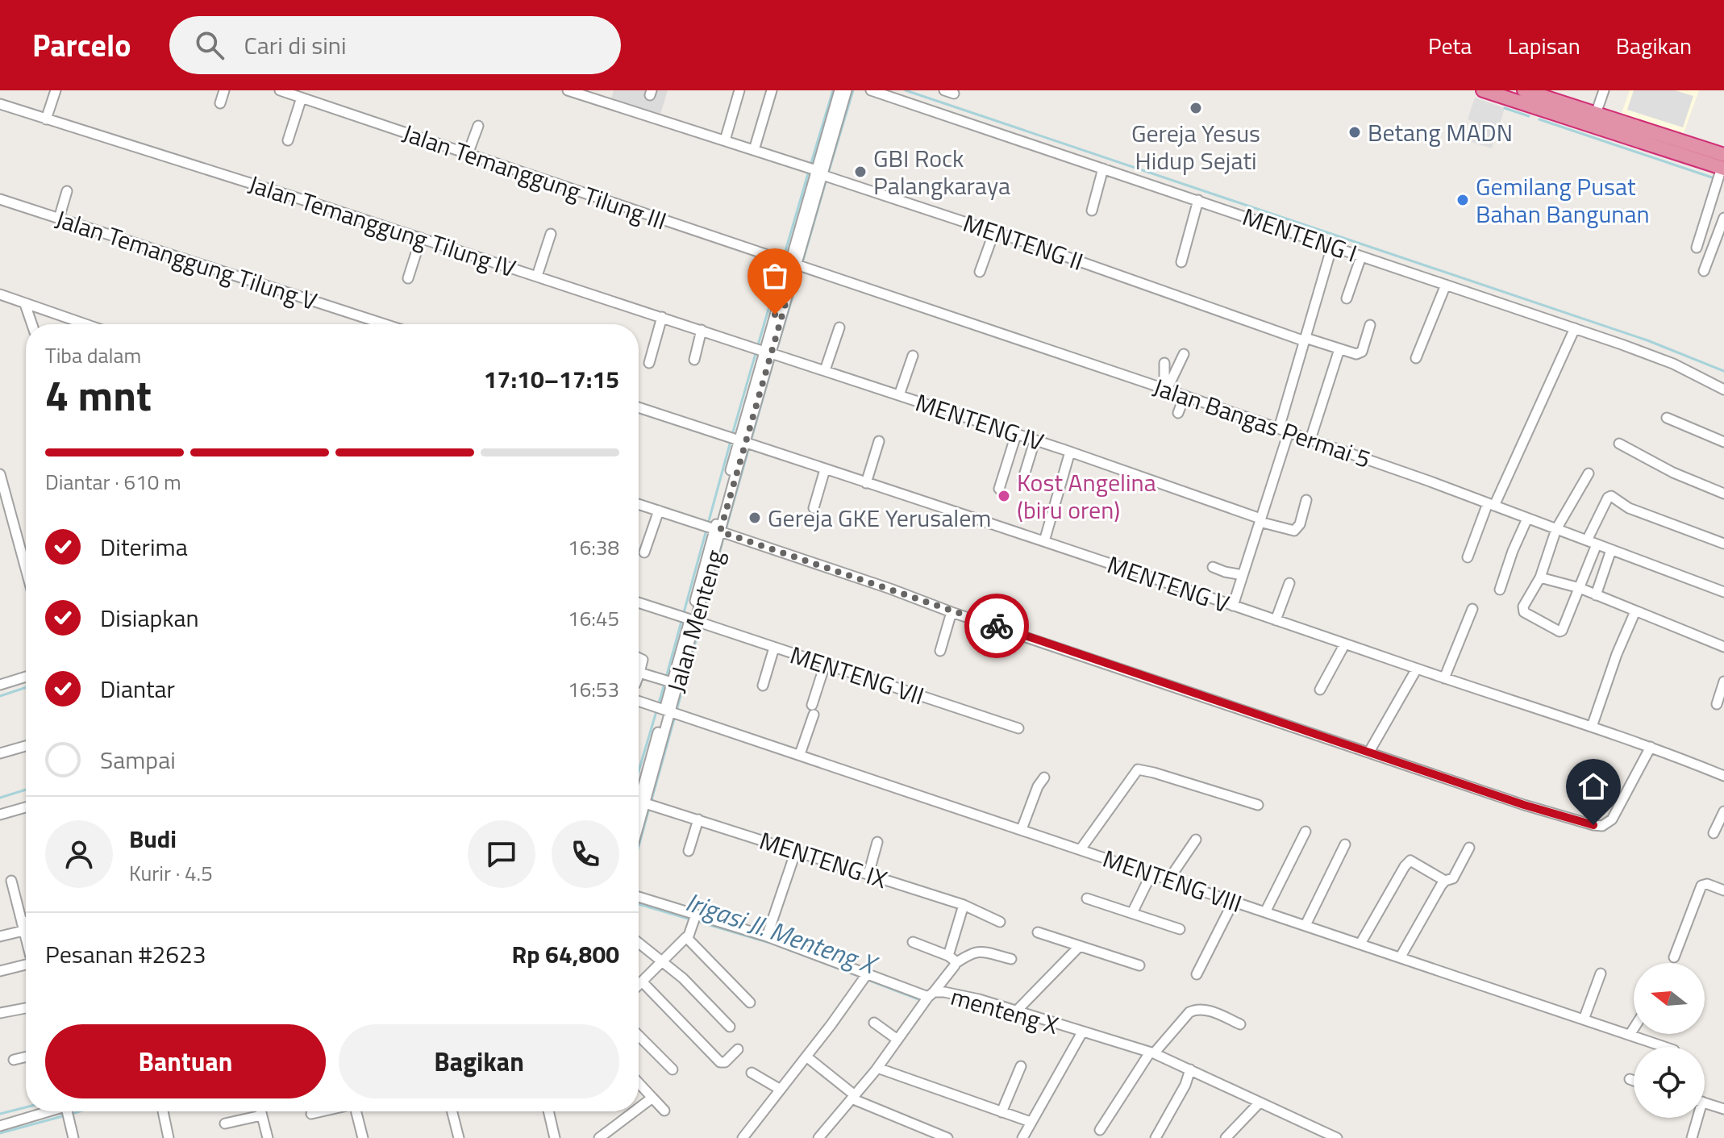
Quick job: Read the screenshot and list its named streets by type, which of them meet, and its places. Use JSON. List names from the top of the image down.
{
  "streets": {
    "street": [
      "Jalan Temanggung Tilung III",
      "Jalan Temanggung Tilung IV",
      "MENTENG I",
      "MENTENG II",
      "Jalan Temanggung Tilung V",
      "MENTENG IV",
      "Jalan Bangas Permai 5",
      "MENTENG V",
      "Jalan Menteng",
      "MENTENG VII",
      "MENTENG IX",
      "MENTENG VIII",
      "menteng X"
    ]
  },
  "crossings": [
    ["Jalan Temanggung Tilung III", "Jalan Bangas Permai 5"],
    ["Jalan Temanggung Tilung IV", "MENTENG IV"],
    ["Jalan Menteng", "MENTENG VII"],
    ["Jalan Menteng", "MENTENG VIII"]
  ],
  "water": ["Irigasi Jl. Menteng X"],
  "places": [
    "Gereja Yesus Hidup Sejati",
    "Betang MADN",
    "GBI Rock Palangkaraya",
    "Gemilang Pusat Bahan Bangunan",
    "Kost Angelina (biru oren)",
    "Gereja GKE Yerusalem"
  ],
  "north": "left",
  "page": {
    "header": "Parcelo",
    "search": "Cari di sini",
    "nav": ["Peta", "Lapisan", "Bagikan"],
    "heading": ["4 mnt", "Tiba dalam", "17:10–17:15"],
    "panel": [
      "Budi",
      "Kurir · 4.5",
      "Pesanan #2623",
      "Rp 64,800"
    ],
    "bar": "Diantar · 610 m",
    "list": [
      ["Diterima", "16:38"],
      ["Disiapkan", "16:45"],
      ["Diantar", "16:53"],
      "Sampai"
    ],
    "buttons": ["Bantuan", "Bagikan"]
  }
}
